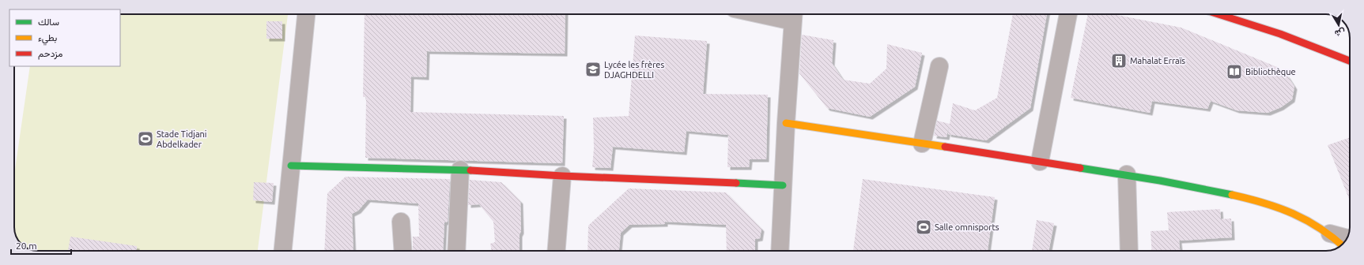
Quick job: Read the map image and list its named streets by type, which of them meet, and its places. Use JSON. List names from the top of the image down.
{
  "places": {
    "building": ["Mahalat Erraïs"],
    "school or university": ["Lycée les frères DJAGHDELLI"],
    "library": ["Bibliothèque"],
    "sports": ["Stade Tidjani Abdelkader", "Salle omnisports"]
  },
  "legend": ["سالك", "بطيء", "مزدحم"],
  "scale_bar": "20 m",
  "north": "bottom"
}
